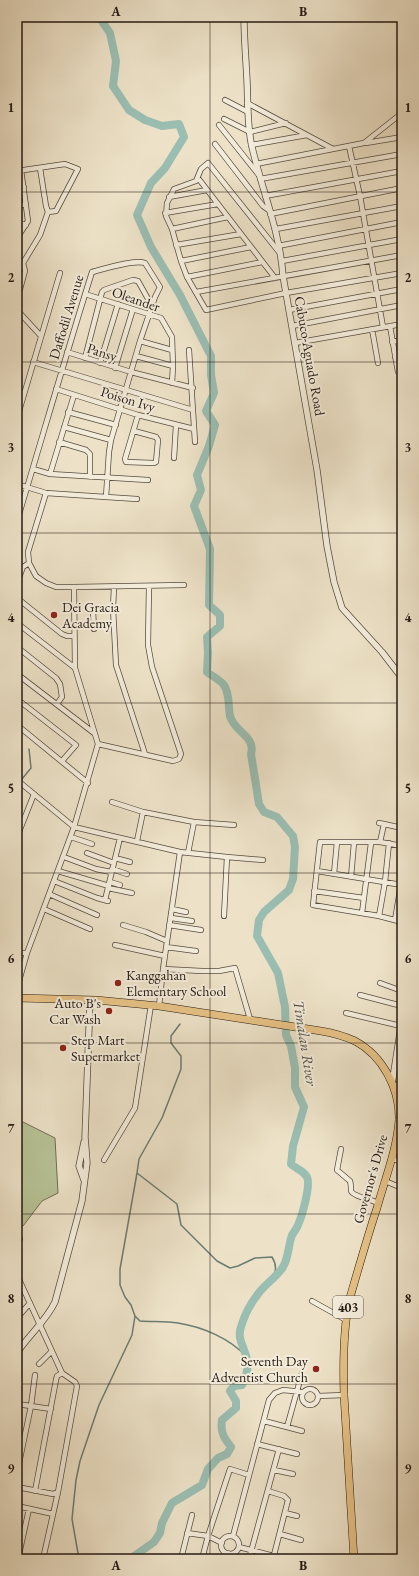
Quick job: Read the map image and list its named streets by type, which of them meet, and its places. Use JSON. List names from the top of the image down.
{
  "streets": {
    "main road": ["Governor's Drive", "403"],
    "street": [
      "Oleander",
      "Daffodil Avenue",
      "Pansy",
      "Cabuco-Aguado Road",
      "Poison Ivy"
    ]
  },
  "crossings": [
    ["Oleander", "Daffodil Avenue"],
    ["Oleander", "Pansy"],
    ["Daffodil Avenue", "Pansy"],
    ["Daffodil Avenue", "Poison Ivy"]
  ],
  "water": ["Timalan River"],
  "places": [
    "Dei Gracia Academy",
    "Kanggahan Elementary School",
    "Auto B's Car Wash",
    "Step Mart Supermarket",
    "Seventh Day Adventist Church"
  ],
  "grid": {
    "columns": ["A", "B"],
    "rows": [
      "1",
      "2",
      "3",
      "4",
      "5",
      "6",
      "7",
      "8",
      "9"
    ]
  }
}
